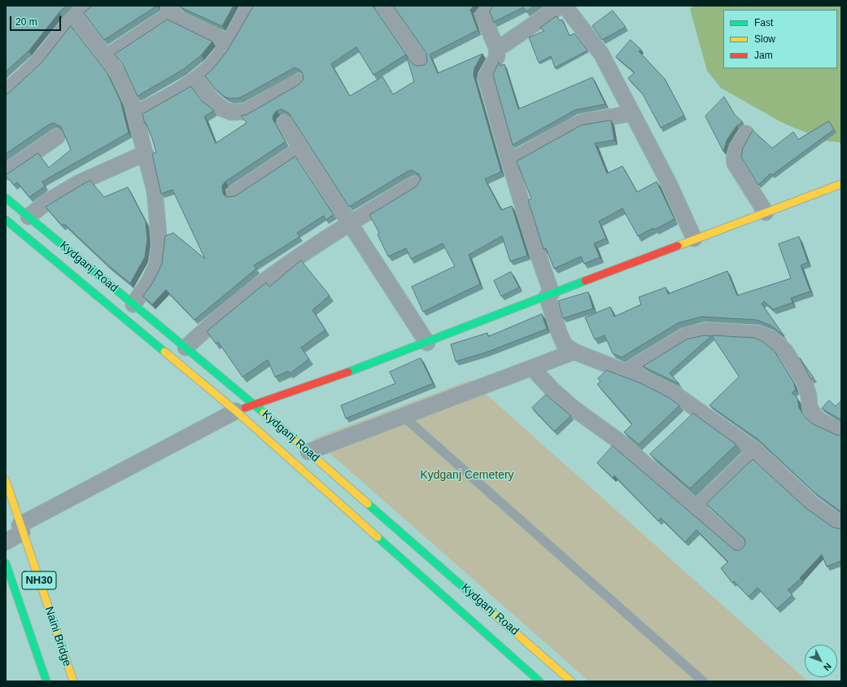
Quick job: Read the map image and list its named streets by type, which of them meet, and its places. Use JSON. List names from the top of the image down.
{
  "streets": {
    "main road": ["Kydganj Road", "NH30", "Naini Bridge"]
  },
  "parks": ["Kydganj Cemetery"],
  "legend": ["Fast", "Slow", "Jam"],
  "scale_bar": "20 m",
  "north": "bottom right"
}
